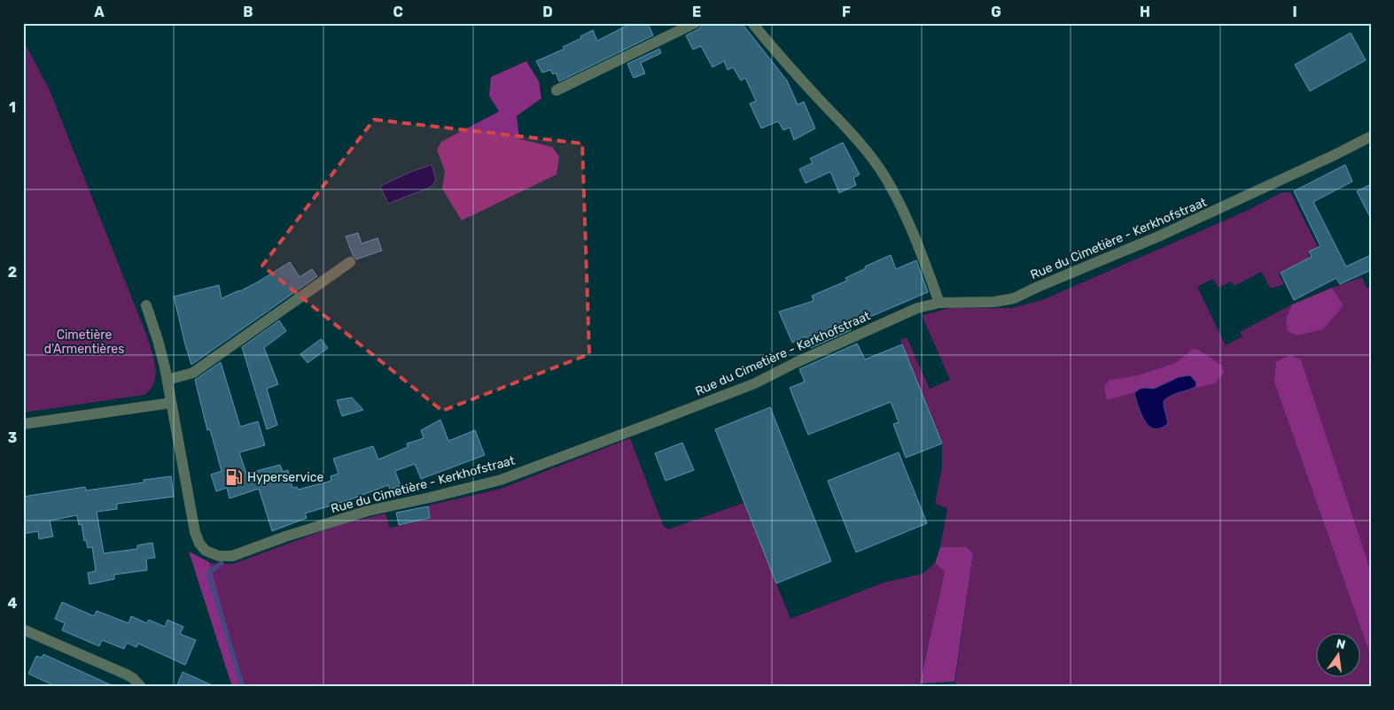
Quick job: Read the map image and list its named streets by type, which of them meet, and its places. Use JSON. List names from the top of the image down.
{
  "streets": {
    "street": ["Rue du Cimetière - Kerkhofstraat"]
  },
  "parks": ["Cimetière d'Armentières"],
  "places": {
    "fuel station": ["Hyperservice"]
  },
  "north": "top",
  "grid": {
    "columns": [
      "A",
      "B",
      "C",
      "D",
      "E",
      "F",
      "G",
      "H",
      "I"
    ],
    "rows": [
      "1",
      "2",
      "3",
      "4"
    ]
  }
}
